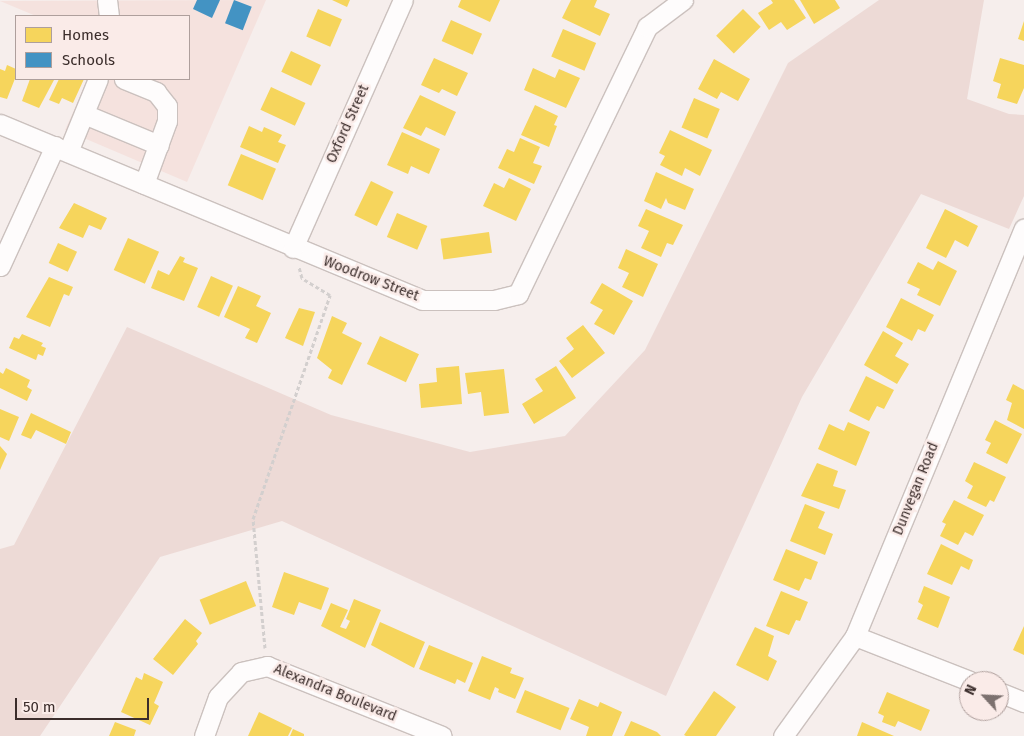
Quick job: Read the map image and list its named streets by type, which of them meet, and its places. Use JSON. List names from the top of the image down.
{
  "streets": {
    "street": [
      "Oxford Street",
      "Woodrow Street",
      "Dunvegan Road",
      "Alexandra Boulevard"
    ]
  },
  "crossings": [
    ["Oxford Street", "Woodrow Street"]
  ],
  "legend": ["Homes", "Schools"],
  "scale_bar": "50 m",
  "north": "top left"
}
